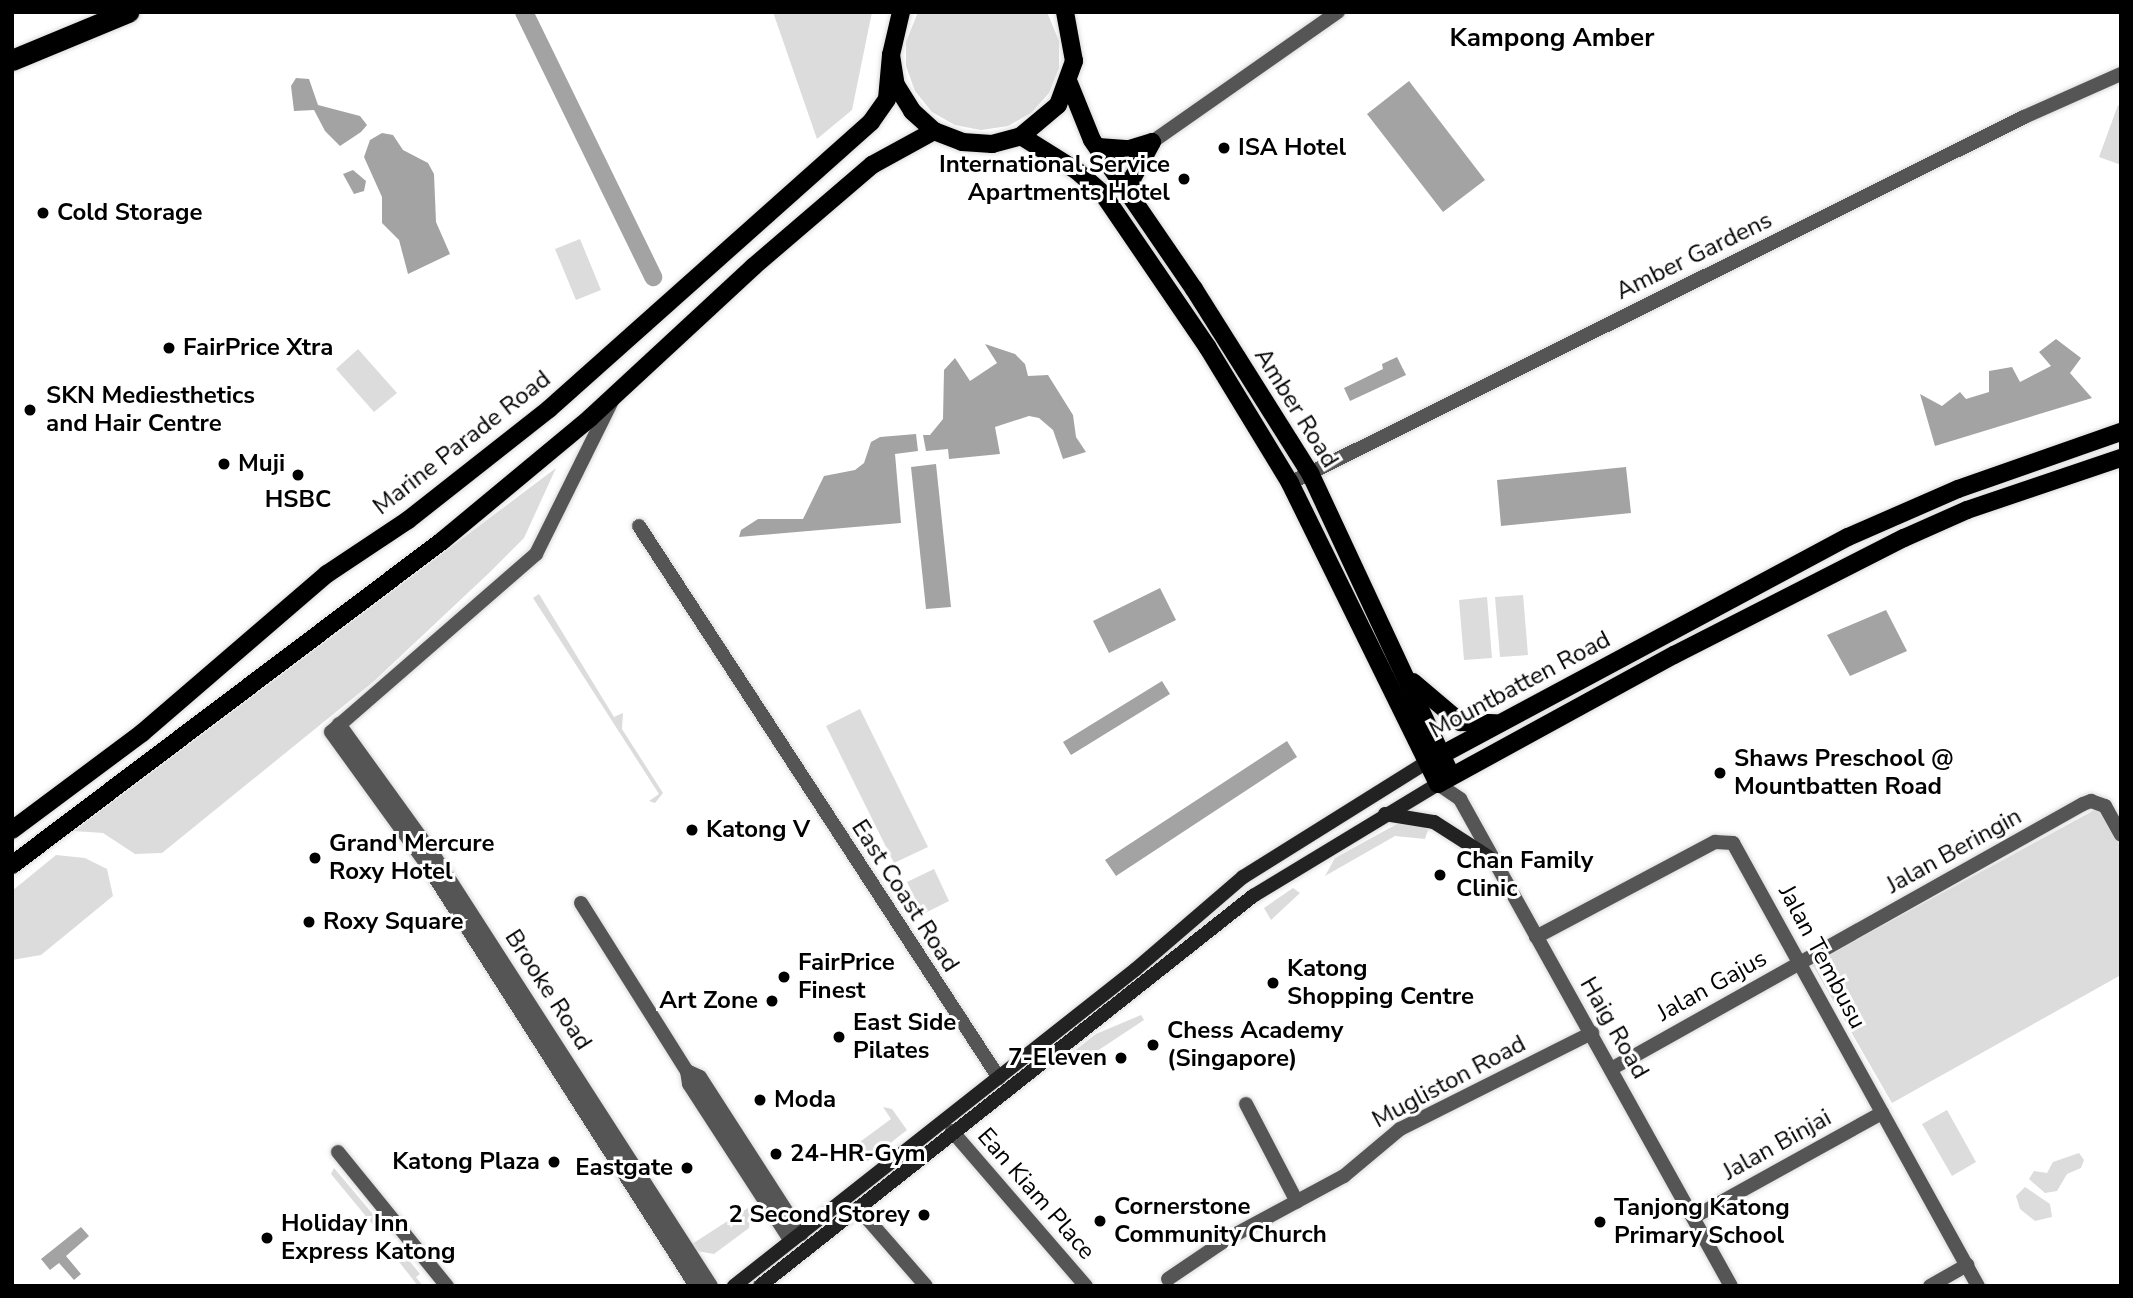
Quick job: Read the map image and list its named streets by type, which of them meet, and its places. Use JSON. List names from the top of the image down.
{
  "streets": {
    "main road": ["Amber Road", "Marine Parade Road", "Mountbatten Road"],
    "street": [
      "Amber Gardens",
      "Jalan Beringin",
      "East Coast Road",
      "Jalan Tembusu",
      "Jalan Gajus",
      "Brooke Road",
      "Haig Road",
      "Mugliston Road",
      "Jalan Binjai",
      "Ean Kiam Place"
    ]
  },
  "crossings": [
    ["Amber Gardens", "Amber Road"],
    ["Amber Road", "Marine Parade Road"],
    ["Amber Road", "Mountbatten Road"],
    ["Amber Road", "Haig Road"],
    ["Mountbatten Road", "East Coast Road"],
    ["Mountbatten Road", "Haig Road"],
    ["Jalan Beringin", "Jalan Tembusu"],
    ["Jalan Beringin", "Jalan Gajus"],
    ["Jalan Tembusu", "Jalan Gajus"],
    ["Jalan Tembusu", "Haig Road"],
    ["Jalan Tembusu", "Jalan Binjai"],
    ["Jalan Gajus", "Haig Road"],
    ["Haig Road", "Mugliston Road"],
    ["Haig Road", "Jalan Binjai"]
  ],
  "districts": ["Kampong Amber"],
  "places": [
    "ISA Hotel",
    "International Service Apartments Hotel",
    "Cold Storage",
    "FairPrice Xtra",
    "SKN Mediesthetics and Hair Centre",
    "Muji",
    "HSBC",
    "Shaws Preschool @ Mountbatten Road",
    "Katong V",
    "Grand Mercure Roxy Hotel",
    "Chan Family Clinic",
    "Roxy Square",
    "FairPrice Finest",
    "Katong Shopping Centre",
    "Art Zone",
    "East Side Pilates",
    "Chess Academy (Singapore)",
    "7-Eleven",
    "Moda",
    "24-HR-Gym",
    "Katong Plaza",
    "Eastgate",
    "2 Second Storey",
    "Cornerstone Community Church",
    "Tanjong Katong Primary School",
    "Holiday Inn Express Katong"
  ]
}
